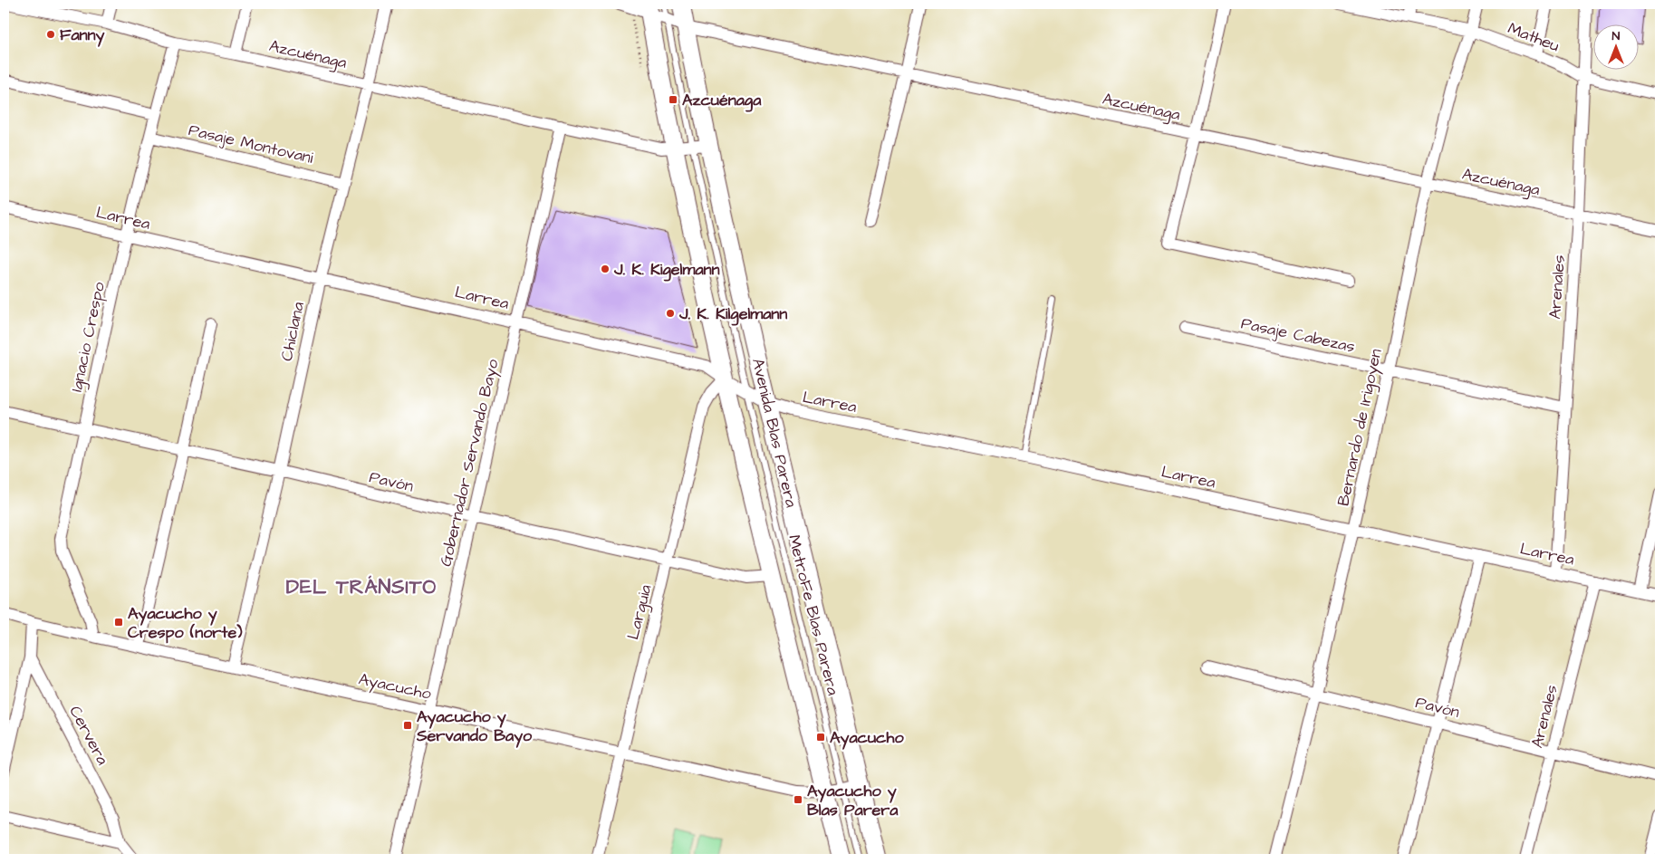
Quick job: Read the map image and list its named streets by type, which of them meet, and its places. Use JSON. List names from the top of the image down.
{
  "streets": {
    "main road": ["Avenida Blas Parera"],
    "street": [
      "Matheu",
      "Azcuénaga",
      "Pasaje Montovani",
      "Larrea",
      "Arenales",
      "Chiclana",
      "Pasaje Cabezas",
      "Ignacio Crespo",
      "Bernardo de Irigoyen",
      "Gobernador Servando Bayo",
      "Pavón",
      "Larguia",
      "Ayacucho",
      "Cervera"
    ],
    "lane": ["MetroFe Blas Parera"]
  },
  "crossings": [
    ["Matheu", "Arenales"],
    ["Matheu", "Bernardo de Irigoyen"],
    ["Azcuénaga", "Arenales"],
    ["Azcuénaga", "Chiclana"],
    ["Azcuénaga", "Ignacio Crespo"],
    ["Azcuénaga", "Bernardo de Irigoyen"],
    ["Azcuénaga", "Avenida Blas Parera"],
    ["Azcuénaga", "Gobernador Servando Bayo"],
    ["Azcuénaga", "MetroFe Blas Parera"],
    ["Pasaje Montovani", "Chiclana"],
    ["Pasaje Montovani", "Ignacio Crespo"],
    ["Larrea", "Arenales"],
    ["Larrea", "Chiclana"],
    ["Larrea", "Ignacio Crespo"],
    ["Larrea", "Bernardo de Irigoyen"],
    ["Larrea", "Avenida Blas Parera"],
    ["Larrea", "Gobernador Servando Bayo"],
    ["Larrea", "Larguia"],
    ["Larrea", "MetroFe Blas Parera"],
    ["Arenales", "Pasaje Cabezas"],
    ["Arenales", "Pavón"],
    ["Chiclana", "Pavón"],
    ["Chiclana", "Ayacucho"],
    ["Pasaje Cabezas", "Bernardo de Irigoyen"],
    ["Ignacio Crespo", "Pavón"],
    ["Ignacio Crespo", "Ayacucho"],
    ["Bernardo de Irigoyen", "Pavón"],
    ["Avenida Blas Parera", "MetroFe Blas Parera"],
    ["Avenida Blas Parera", "Ayacucho"],
    ["Gobernador Servando Bayo", "Pavón"],
    ["Gobernador Servando Bayo", "Ayacucho"],
    ["Pavón", "Larguia"],
    ["Larguia", "Ayacucho"],
    ["MetroFe Blas Parera", "Ayacucho"]
  ],
  "districts": ["DEL TRÁNSITO"],
  "places": {
    "other": ["Fanny", "J. K. Kigelmann", "J. K. Kilgelmann"],
    "transit": [
      "Azcuénaga",
      "Ayacucho y Crespo (norte)",
      "Ayacucho y Servando Bayo",
      "Ayacucho",
      "Ayacucho y Blas Parera"
    ]
  },
  "north": "top"
}
